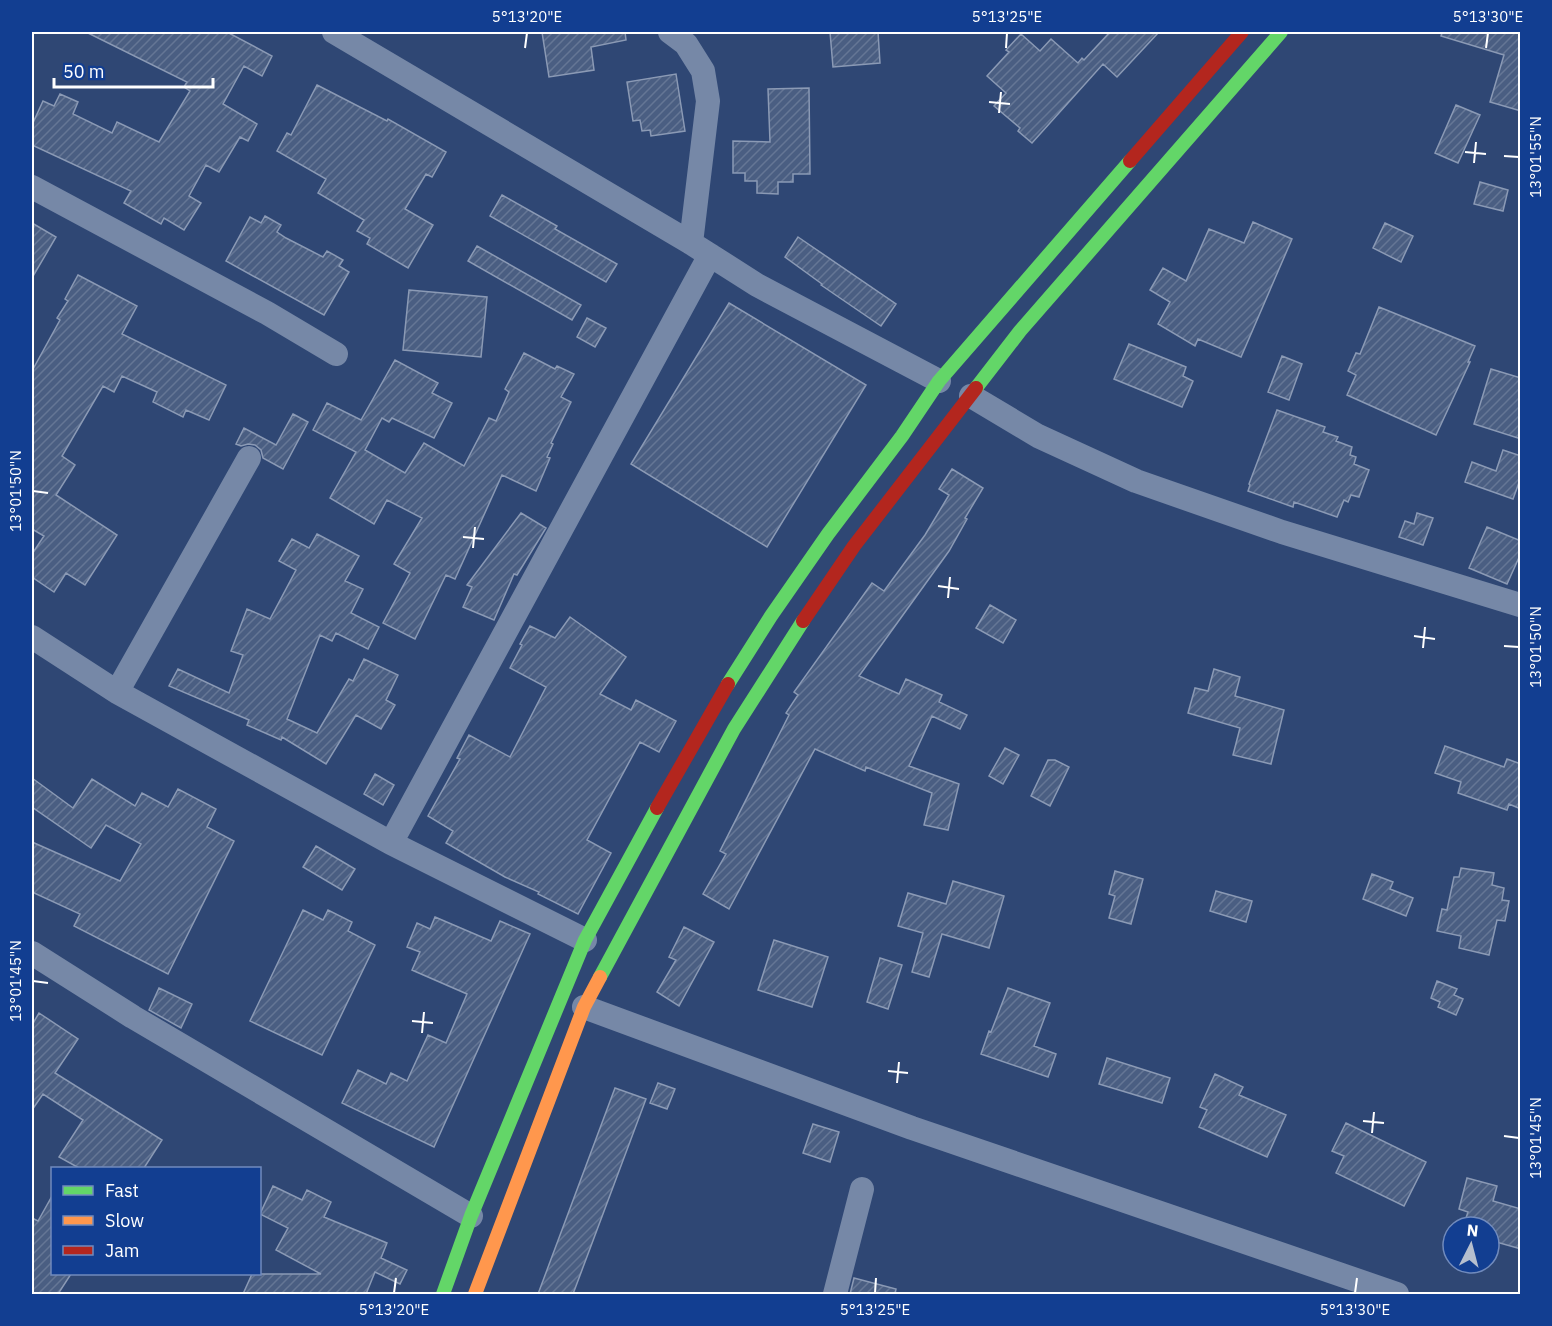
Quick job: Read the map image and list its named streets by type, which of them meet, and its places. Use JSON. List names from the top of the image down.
{
  "legend": ["Fast", "Slow", "Jam"],
  "scale_bar": "50 m",
  "north": "top",
  "coordinates": [
    "5°13'20\"E",
    "5°13'25\"E",
    "5°13'30\"E",
    "13°01'55\"N",
    "13°01'50\"N",
    "13°01'45\"N"
  ]
}
